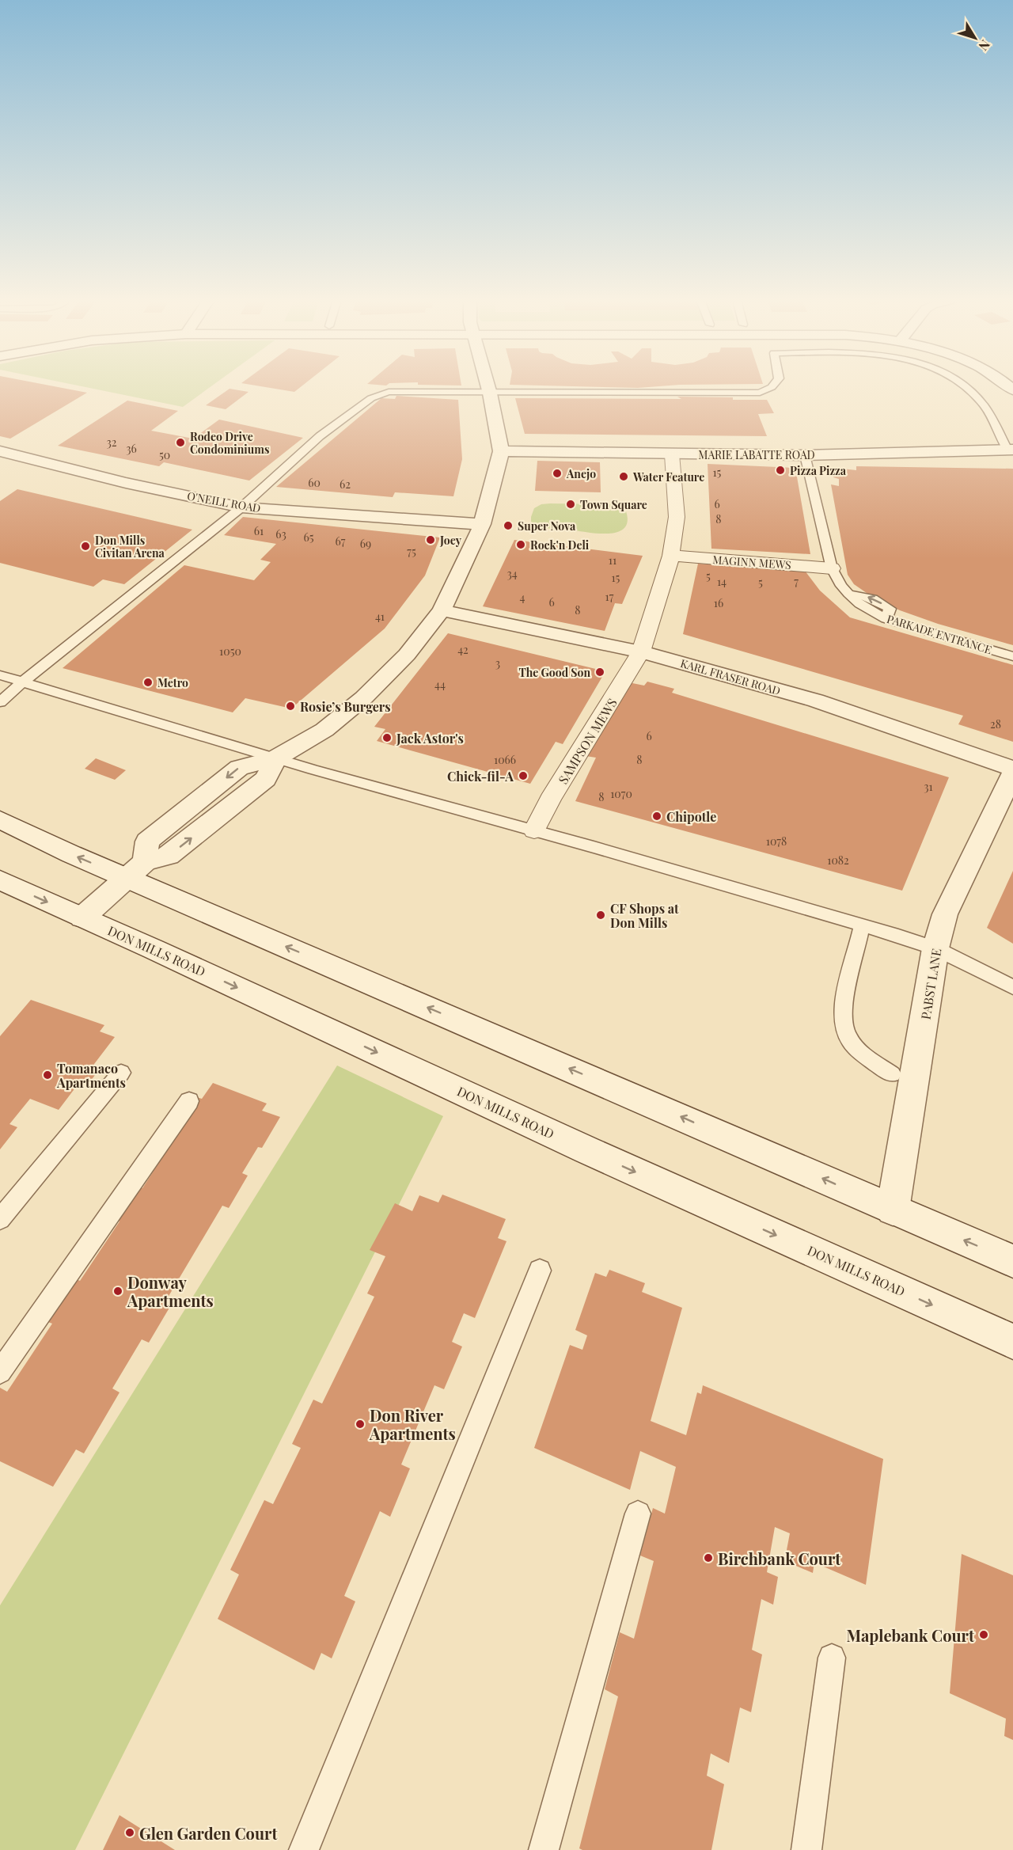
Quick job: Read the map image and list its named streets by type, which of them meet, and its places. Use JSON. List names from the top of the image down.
{
  "streets": {
    "street": [
      "MARIE LABATTE ROAD",
      "O'NEILL ROAD",
      "MAGINN MEWS",
      "KARL FRASER ROAD",
      "SAMPSON MEWS",
      "DON MILLS ROAD",
      "PABST LANE"
    ],
    "lane": ["PARKADE ENTRANCE"]
  },
  "crossings": [
    ["MARIE LABATTE ROAD", "SAMPSON MEWS"],
    ["MAGINN MEWS", "PARKADE ENTRANCE"],
    ["MAGINN MEWS", "SAMPSON MEWS"],
    ["KARL FRASER ROAD", "SAMPSON MEWS"]
  ],
  "places": [
    "Rodeo Drive Condominiums",
    "Pizza Pizza",
    "Anejo",
    "Water Feature",
    "Town Square",
    "Super Nova",
    "Joey",
    "Rock'n Deli",
    "Don Mills Civitan Arena",
    "The Good Son",
    "Metro",
    "Rosie’s Burgers",
    "Jack Astor's",
    "Chick-fil-A",
    "Chipotle",
    "CF Shops at Don Mills",
    "Tomanaco Apartments",
    "Donway Apartments",
    "Don River Apartments",
    "Birchbank Court",
    "Maplebank Court",
    "Glen Garden Court"
  ],
  "house_numbers": [
    "32",
    "36",
    "50",
    "15",
    "60",
    "62",
    "6",
    "8",
    "61",
    "63",
    "65",
    "67",
    "69",
    "75",
    "11",
    "34",
    "5",
    "15",
    "14",
    "7",
    "5",
    "17",
    "4",
    "6",
    "16",
    "8",
    "41",
    "42",
    "1050",
    "3",
    "44",
    "28",
    "6",
    "1066",
    "8",
    "31",
    "1070",
    "8",
    "1078",
    "1082"
  ],
  "north": "bottom right"
}
